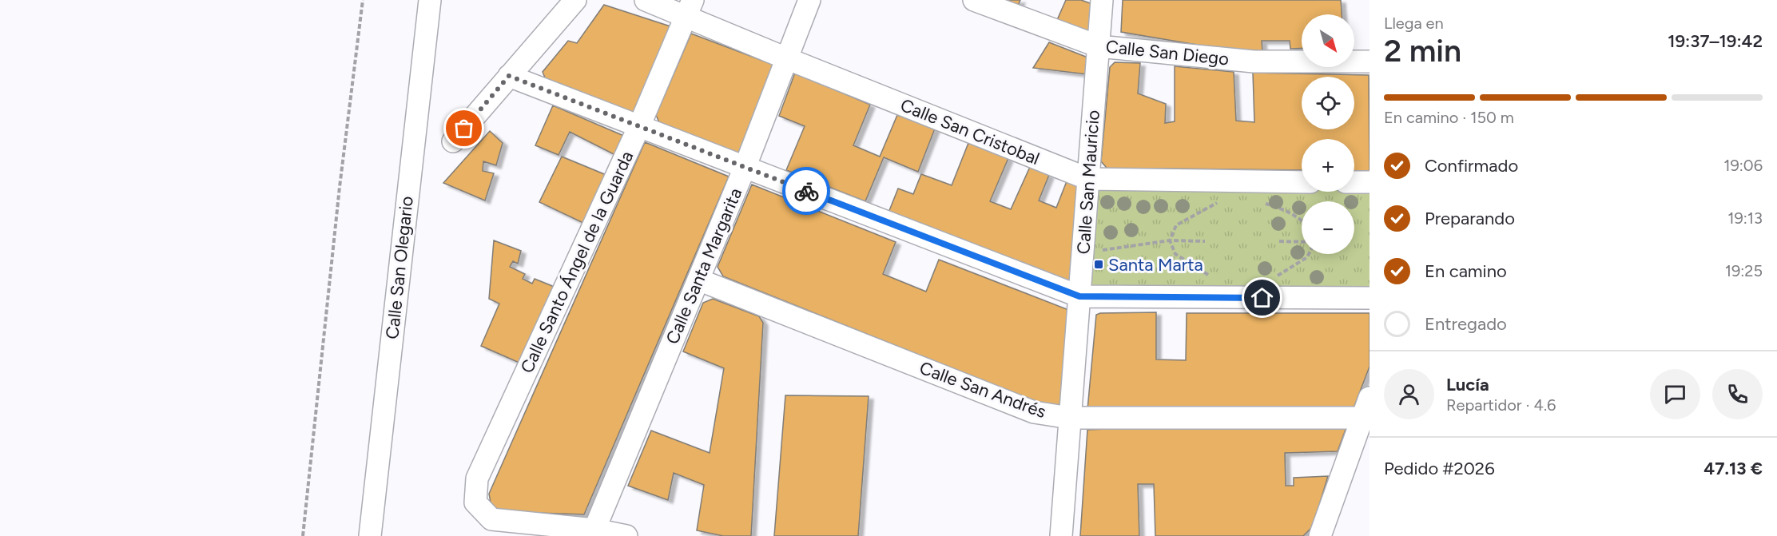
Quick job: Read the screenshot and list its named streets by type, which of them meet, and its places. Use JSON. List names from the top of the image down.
{
  "streets": {
    "street": [
      "Calle San Diego",
      "Calle San Cristobal",
      "Calle San Mauricio",
      "Calle Santo Ángel de la Guarda",
      "Calle Santa Margarita",
      "Calle San Olegario",
      "Calle San Andrés"
    ]
  },
  "crossings": [
    ["Calle San Diego", "Calle San Mauricio"],
    ["Calle San Cristobal", "Calle San Mauricio"],
    ["Calle San Cristobal", "Calle Santo Ángel de la Guarda"],
    ["Calle San Cristobal", "Calle Santa Margarita"],
    ["Calle San Mauricio", "Calle San Andrés"],
    ["Calle Santo Ángel de la Guarda", "Calle Santa Margarita"],
    ["Calle Santa Margarita", "Calle San Andrés"]
  ],
  "places": {
    "transit": ["Santa Marta"]
  },
  "north": "bottom right",
  "page": {
    "heading": ["2 min", "Llega en", "19:37–19:42"],
    "panel": [
      "Lucía",
      "Repartidor · 4.6",
      "Pedido #2026",
      "47.13 €"
    ],
    "map_buttons": ["+", "−"],
    "bar": "En camino · 150 m",
    "list": [
      ["Confirmado", "19:06"],
      ["Preparando", "19:13"],
      ["En camino", "19:25"],
      "Entregado"
    ]
  }
}
